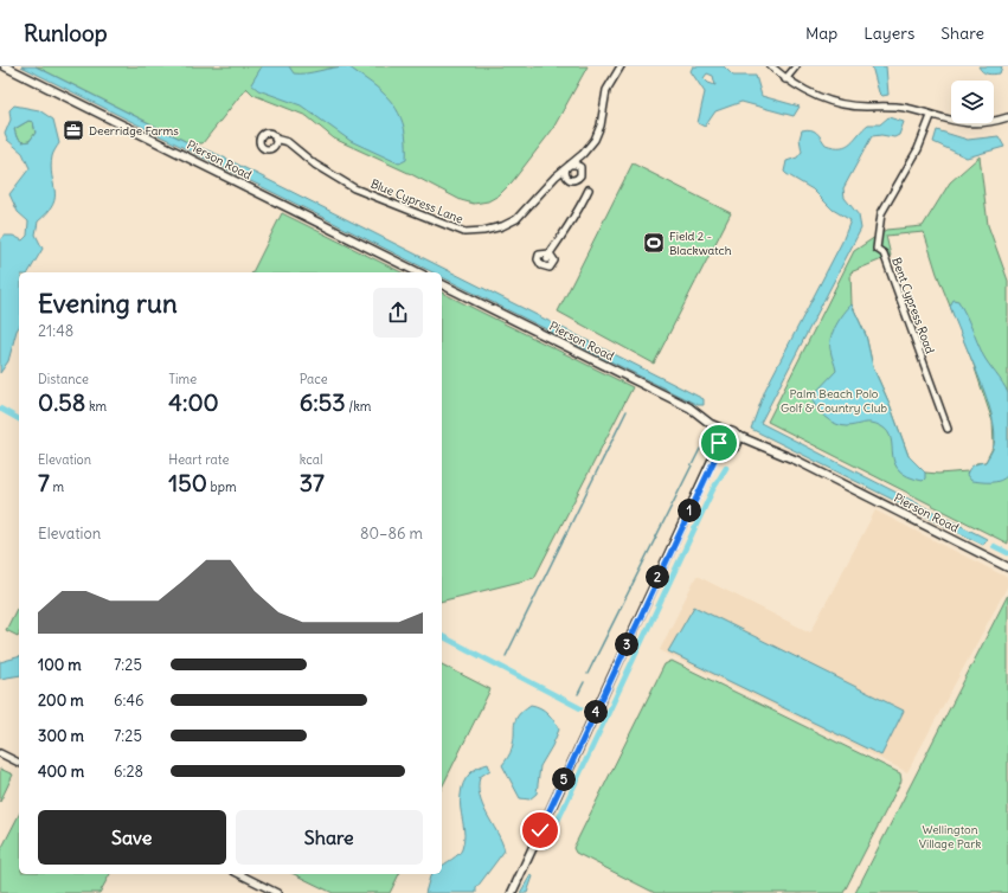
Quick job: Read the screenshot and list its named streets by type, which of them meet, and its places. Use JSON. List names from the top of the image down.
{
  "streets": {
    "street": ["Pierson Road", "Blue Cypress Lane", "Bent Cypress Road"]
  },
  "parks": ["Palm Beach Polo Golf & Country Club", "Wellington Village Park"],
  "places": {
    "office": ["Deerridge Farms"],
    "sports": ["Field 2 - Blackwatch"]
  },
  "page": {
    "header": "Runloop",
    "nav": ["Map", "Layers", "Share"],
    "heading": ["Evening run", "21:48"],
    "stats": [
      ["Distance", "0.58 km"],
      ["Time", "4:00"],
      ["Pace", "6:53 /km"],
      ["Elevation", "7 m"],
      ["Heart rate", "150 bpm"],
      ["kcal", "37"]
    ],
    "pins": [
      "1",
      "2",
      "3",
      "4",
      "5"
    ],
    "chart": ["Elevation", "80–86 m"],
    "list": [
      {
        "name": "100 m",
        "note": "7:25"
      },
      {
        "name": "200 m",
        "note": "6:46"
      },
      {
        "name": "300 m",
        "note": "7:25"
      },
      {
        "name": "400 m",
        "note": "6:28"
      }
    ],
    "buttons": ["Save", "Share"]
  }
}
